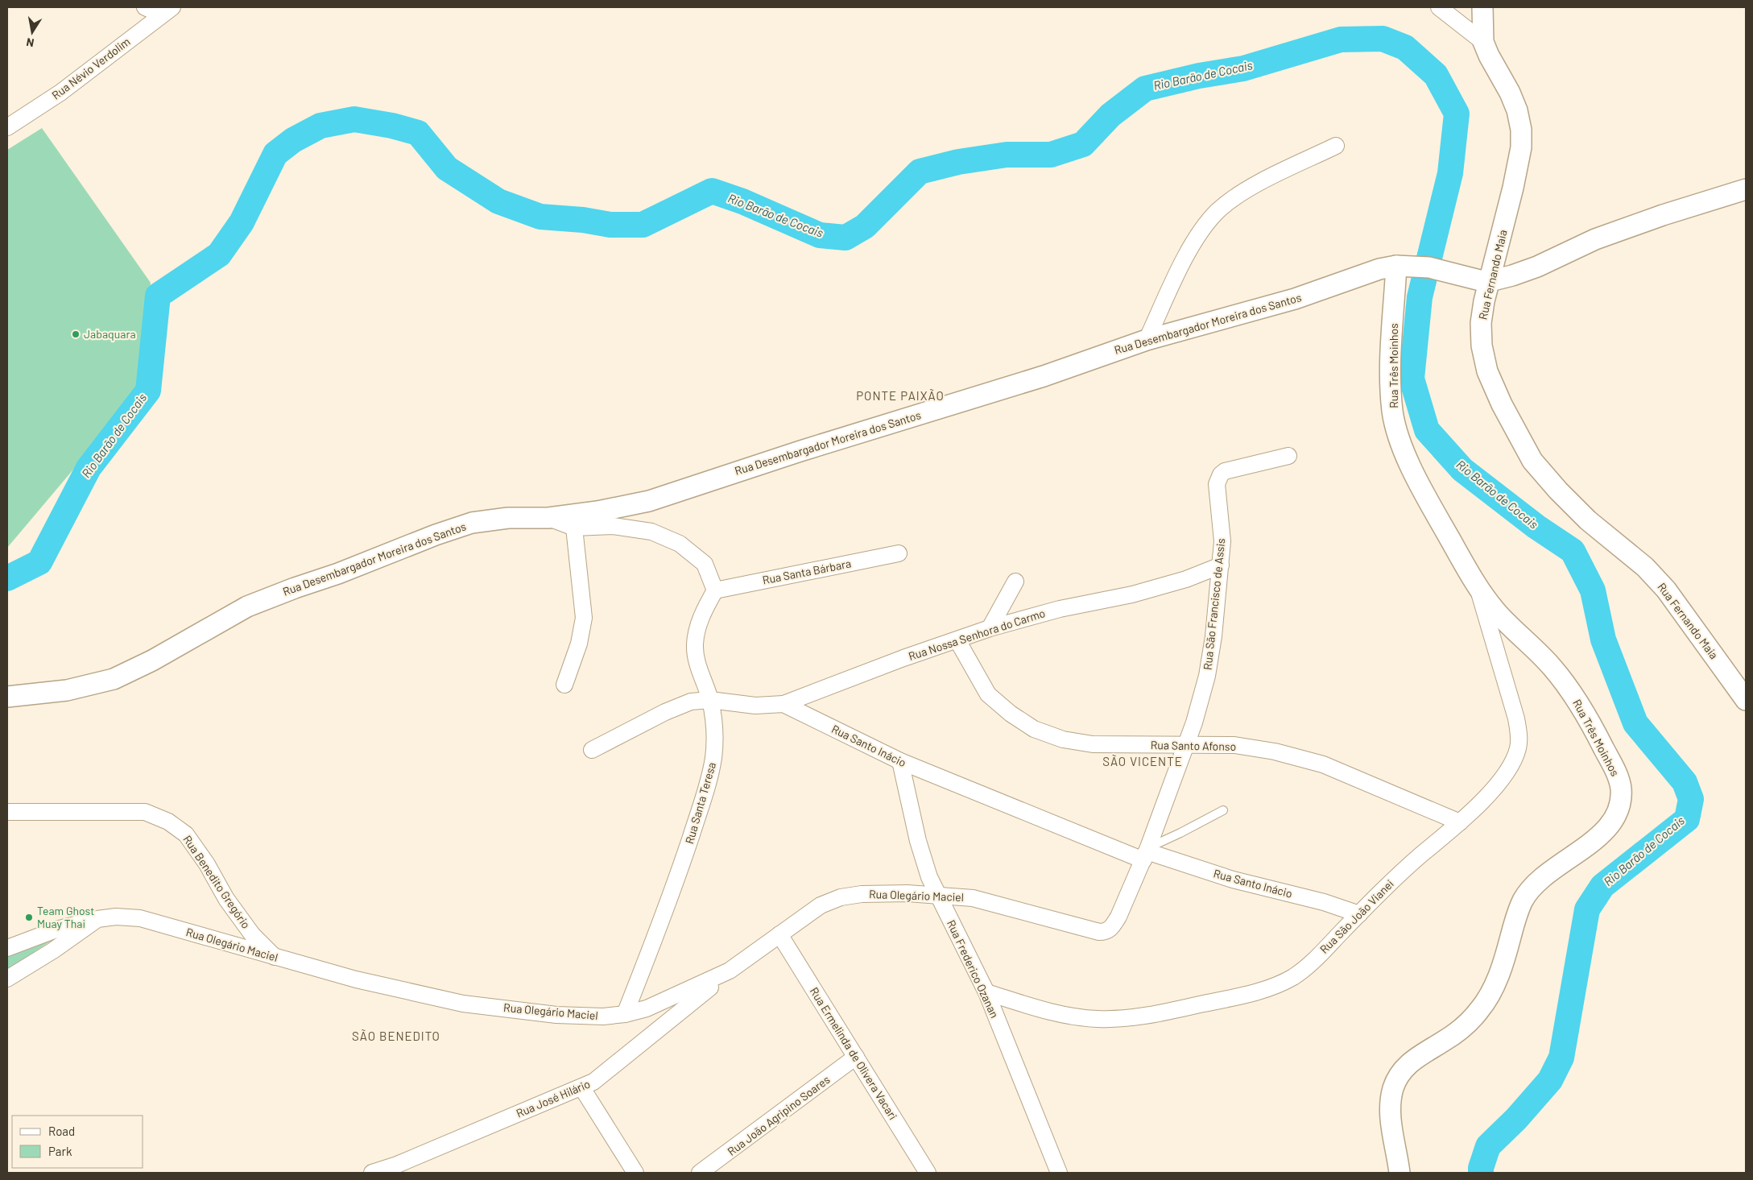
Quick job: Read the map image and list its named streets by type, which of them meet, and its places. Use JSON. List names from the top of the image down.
{
  "streets": {
    "street": [
      "Rua Névio Verdolim",
      "Rua Fernando Maia",
      "Rua Desembargador Moreira dos Santos",
      "Rua Três Moinhos",
      "Rua Santa Bárbara",
      "Rua São Francisco de Assis",
      "Rua Nossa Senhora do Carmo",
      "Rua Santo Inácio",
      "Rua Santo Afonso",
      "Rua Santa Teresa",
      "Rua Benedito Gregório",
      "Rua Olegário Maciel",
      "Rua São João Vianei",
      "Rua Frederico Ozanan",
      "Rua Ermelinda de Olivera Vacari",
      "Rua José Hilário",
      "Rua João Agripino Soares"
    ]
  },
  "crossings": [
    ["Rua Fernando Maia", "Rua Desembargador Moreira dos Santos"],
    ["Rua Desembargador Moreira dos Santos", "Rua Três Moinhos"],
    ["Rua Três Moinhos", "Rua São João Vianei"],
    ["Rua Santa Bárbara", "Rua Santa Teresa"],
    ["Rua São Francisco de Assis", "Rua Nossa Senhora do Carmo"],
    ["Rua São Francisco de Assis", "Rua Santo Inácio"],
    ["Rua São Francisco de Assis", "Rua Santo Afonso"],
    ["Rua São Francisco de Assis", "Rua Olegário Maciel"],
    ["Rua Nossa Senhora do Carmo", "Rua Santo Inácio"],
    ["Rua Nossa Senhora do Carmo", "Rua Santo Afonso"],
    ["Rua Santo Inácio", "Rua Santa Teresa"],
    ["Rua Santo Inácio", "Rua São João Vianei"],
    ["Rua Santo Inácio", "Rua Frederico Ozanan"],
    ["Rua Santo Afonso", "Rua São João Vianei"],
    ["Rua Santa Teresa", "Rua Olegário Maciel"],
    ["Rua Benedito Gregório", "Rua Olegário Maciel"],
    ["Rua Olegário Maciel", "Rua Frederico Ozanan"],
    ["Rua Olegário Maciel", "Rua Ermelinda de Olivera Vacari"],
    ["Rua Olegário Maciel", "Rua José Hilário"],
    ["Rua São João Vianei", "Rua Frederico Ozanan"],
    ["Rua Ermelinda de Olivera Vacari", "Rua João Agripino Soares"]
  ],
  "districts": ["PONTE PAIXÃO", "SÃO VICENTE", "SÃO BENEDITO"],
  "water": ["Rio Barão de Cocais"],
  "places": ["Jabaquara", "Team Ghost Muay Thai"],
  "legend": ["Road", "Park"],
  "north": "bottom"
}
